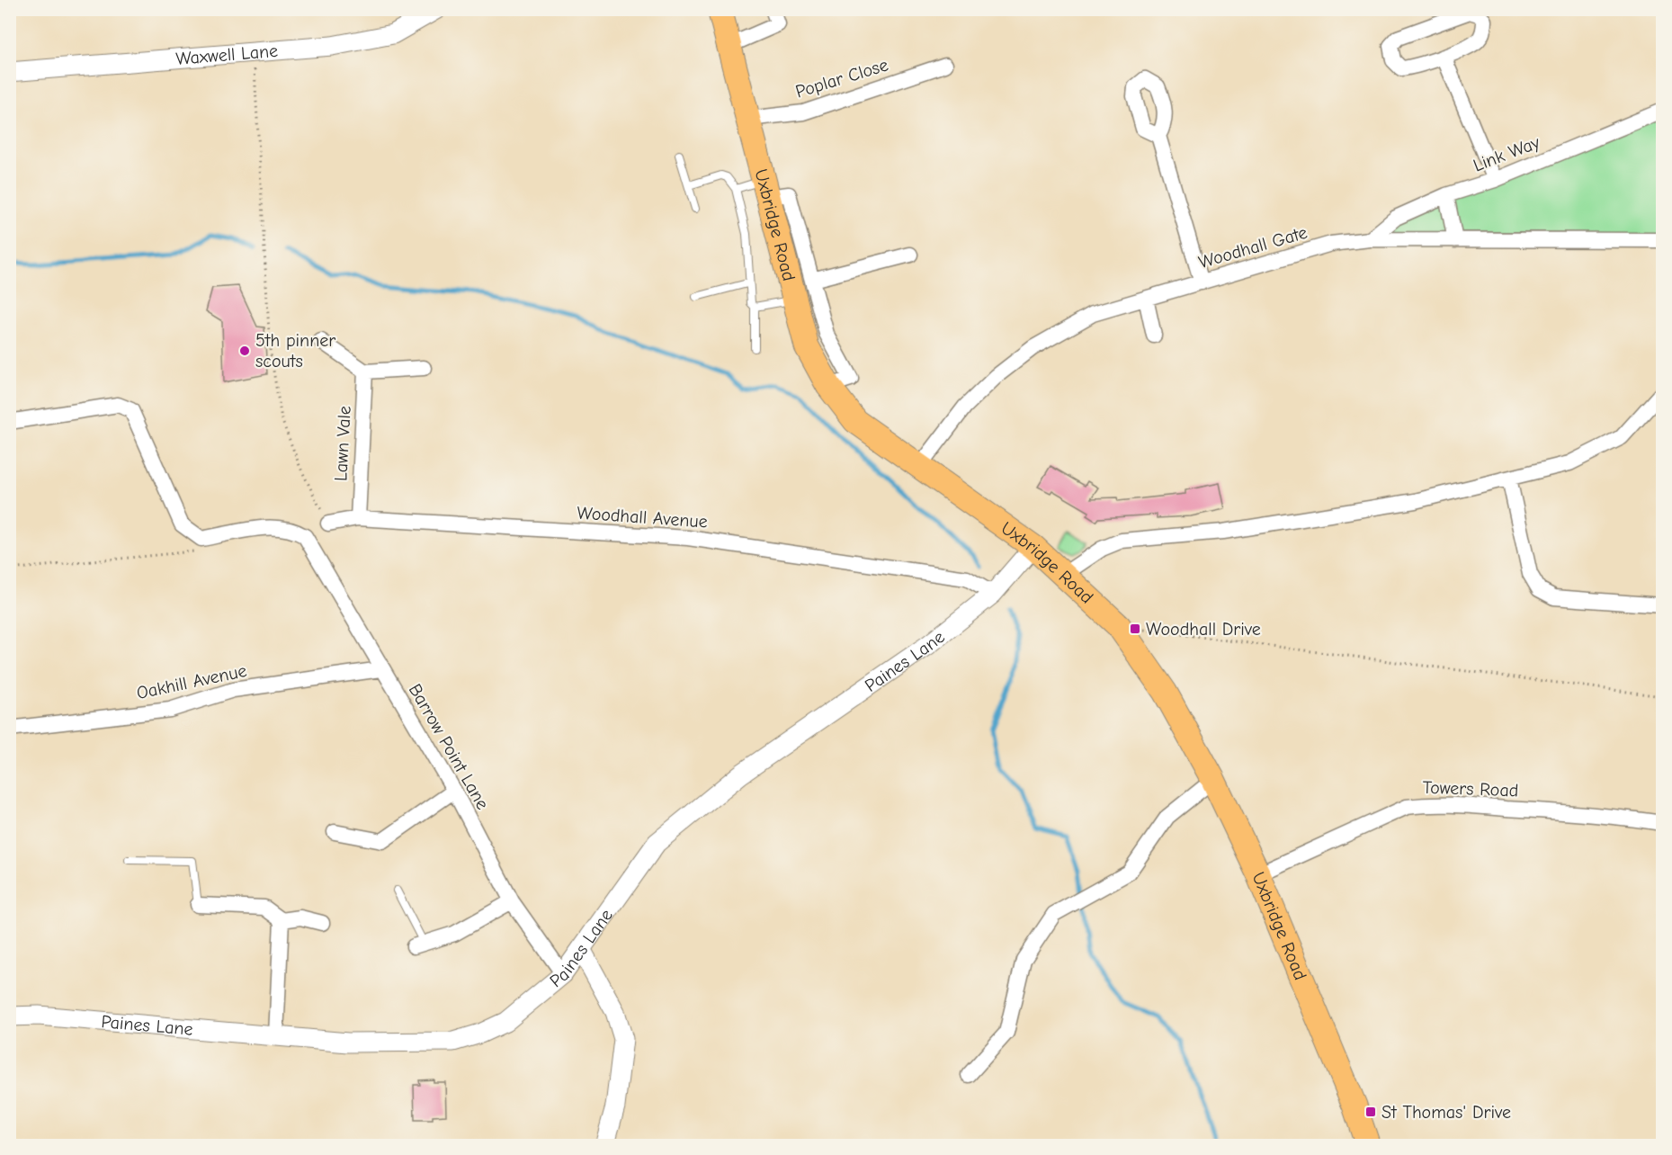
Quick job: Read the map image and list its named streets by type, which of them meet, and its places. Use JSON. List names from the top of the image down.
{
  "streets": {
    "main road": ["Uxbridge Road"],
    "street": [
      "Waxwell Lane",
      "Poplar Close",
      "Link Way",
      "Woodhall Gate",
      "Lawn Vale",
      "Woodhall Avenue",
      "Paines Lane",
      "Oakhill Avenue",
      "Barrow Point Lane",
      "Towers Road"
    ]
  },
  "crossings": [
    ["Poplar Close", "Uxbridge Road"],
    ["Link Way", "Woodhall Gate"],
    ["Uxbridge Road", "Woodhall Gate"],
    ["Uxbridge Road", "Paines Lane"],
    ["Uxbridge Road", "Towers Road"],
    ["Lawn Vale", "Woodhall Avenue"],
    ["Woodhall Avenue", "Paines Lane"],
    ["Paines Lane", "Barrow Point Lane"],
    ["Oakhill Avenue", "Barrow Point Lane"]
  ],
  "places": {
    "other": ["5th pinner scouts"],
    "transit": ["Woodhall Drive", "St Thomas' Drive"]
  }
}
